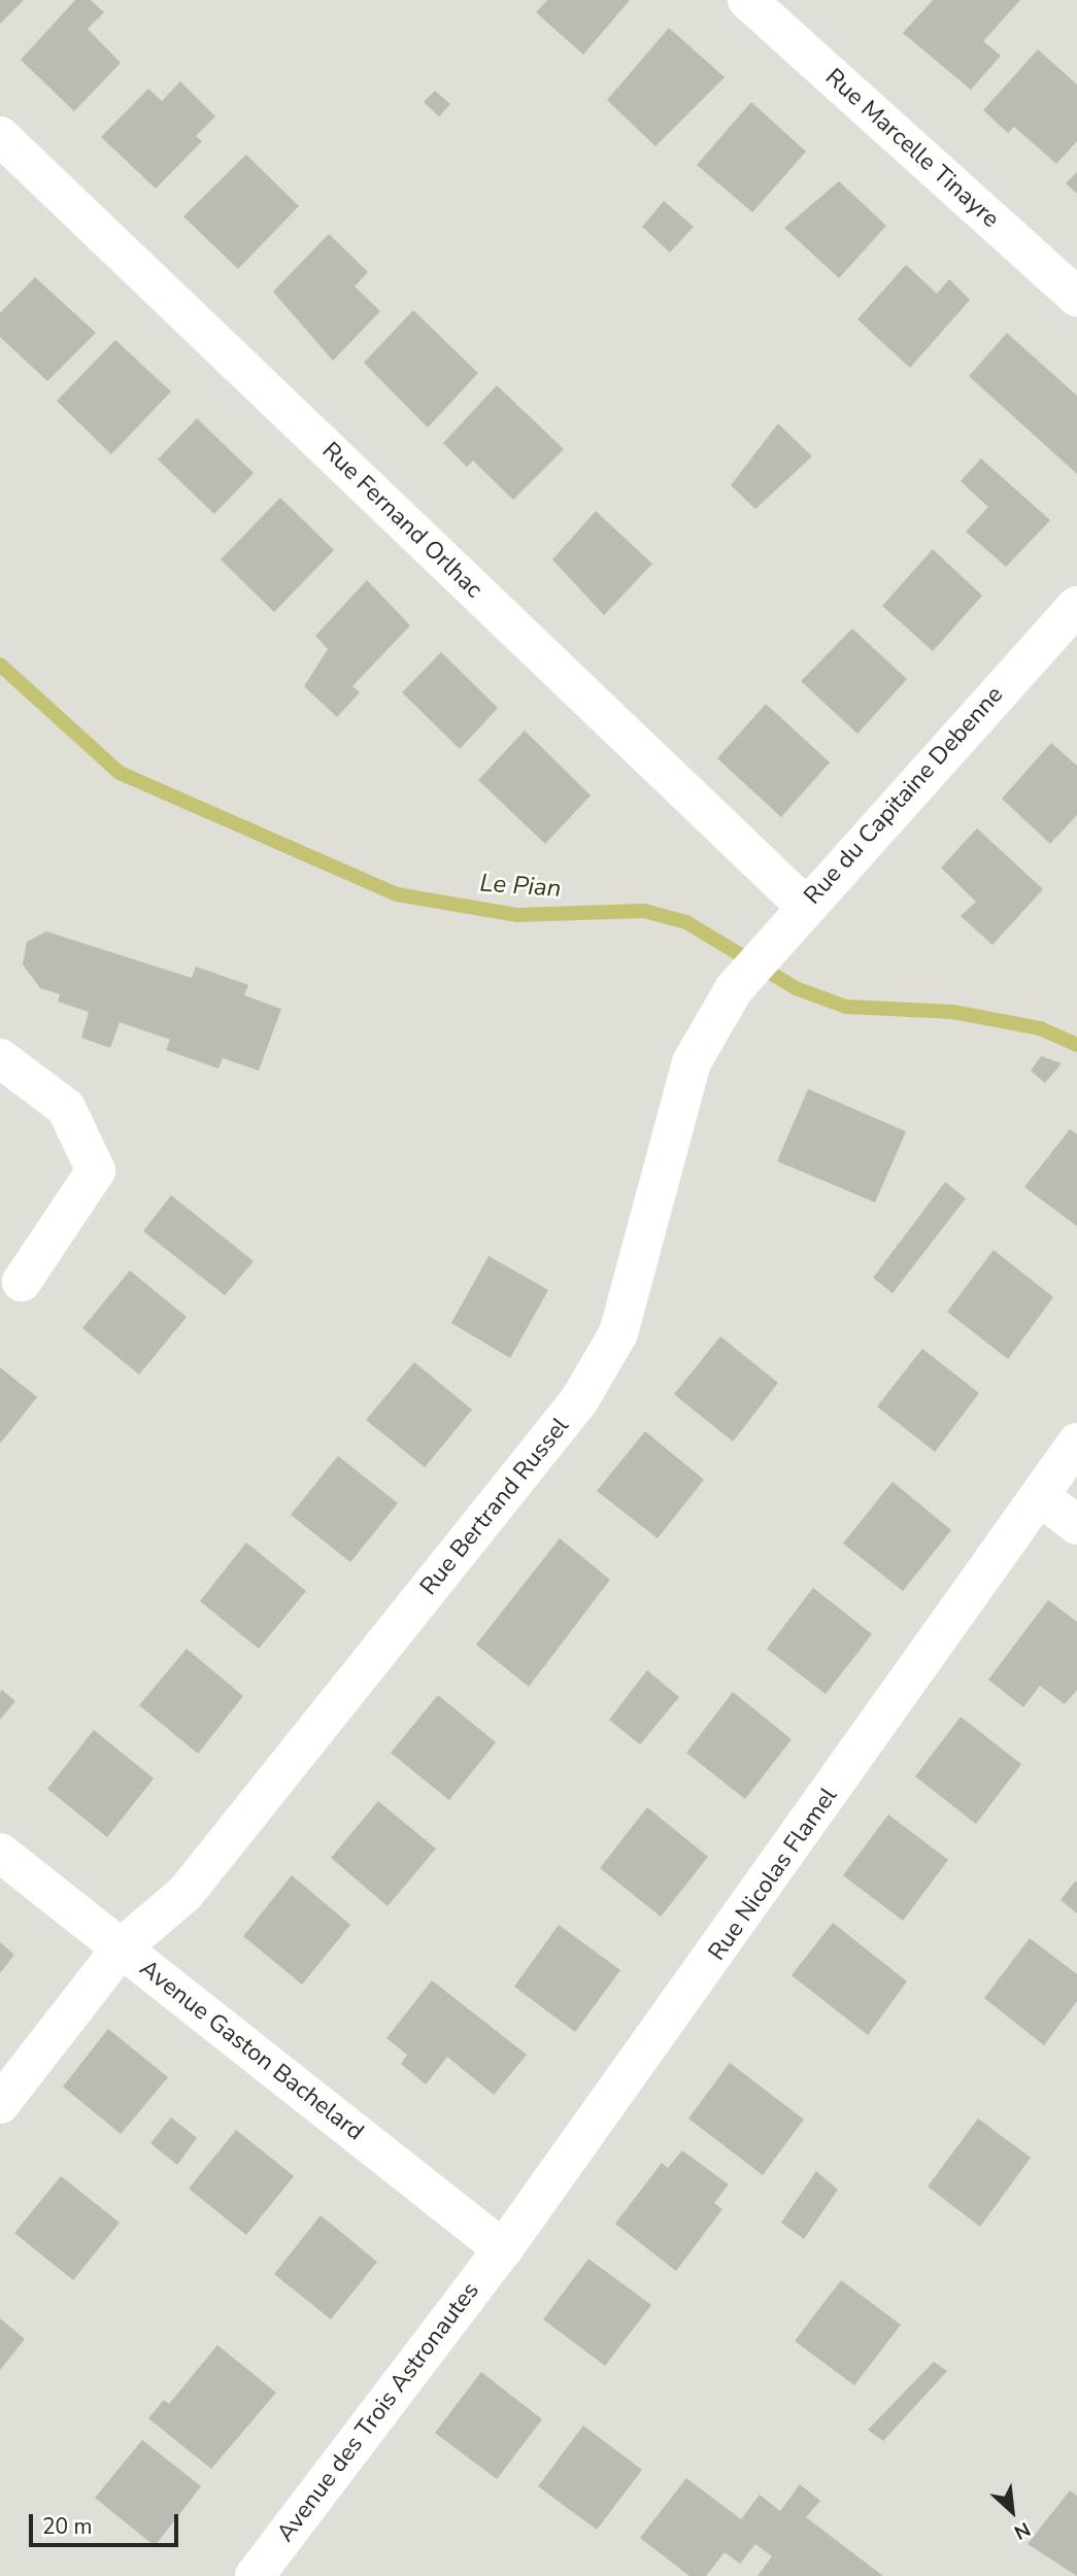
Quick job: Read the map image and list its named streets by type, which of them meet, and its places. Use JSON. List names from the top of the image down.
{
  "streets": {
    "street": [
      "Rue Marcelle Tinayre",
      "Rue Fernand Orlhac",
      "Rue du Capitaine Debenne",
      "Rue Bertrand Russel",
      "Rue Nicolas Flamel",
      "Avenue Gaston Bachelard",
      "Avenue des Trois Astronautes"
    ]
  },
  "crossings": [
    ["Rue Fernand Orlhac", "Rue du Capitaine Debenne"],
    ["Rue du Capitaine Debenne", "Rue Bertrand Russel"],
    ["Rue Bertrand Russel", "Avenue Gaston Bachelard"],
    ["Rue Nicolas Flamel", "Avenue Gaston Bachelard"],
    ["Rue Nicolas Flamel", "Avenue des Trois Astronautes"],
    ["Avenue Gaston Bachelard", "Avenue des Trois Astronautes"]
  ],
  "water": ["Le Pian"],
  "scale_bar": "20 m",
  "north": "bottom right"
}
